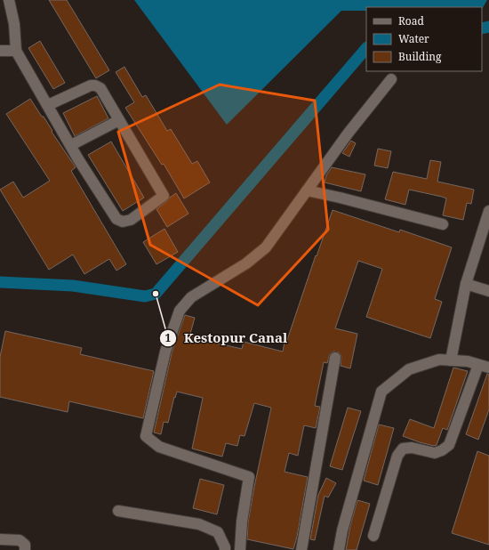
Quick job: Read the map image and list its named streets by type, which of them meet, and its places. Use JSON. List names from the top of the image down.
{
  "places": ["Kestopur Canal"],
  "legend": ["Road", "Water", "Building"]
}
